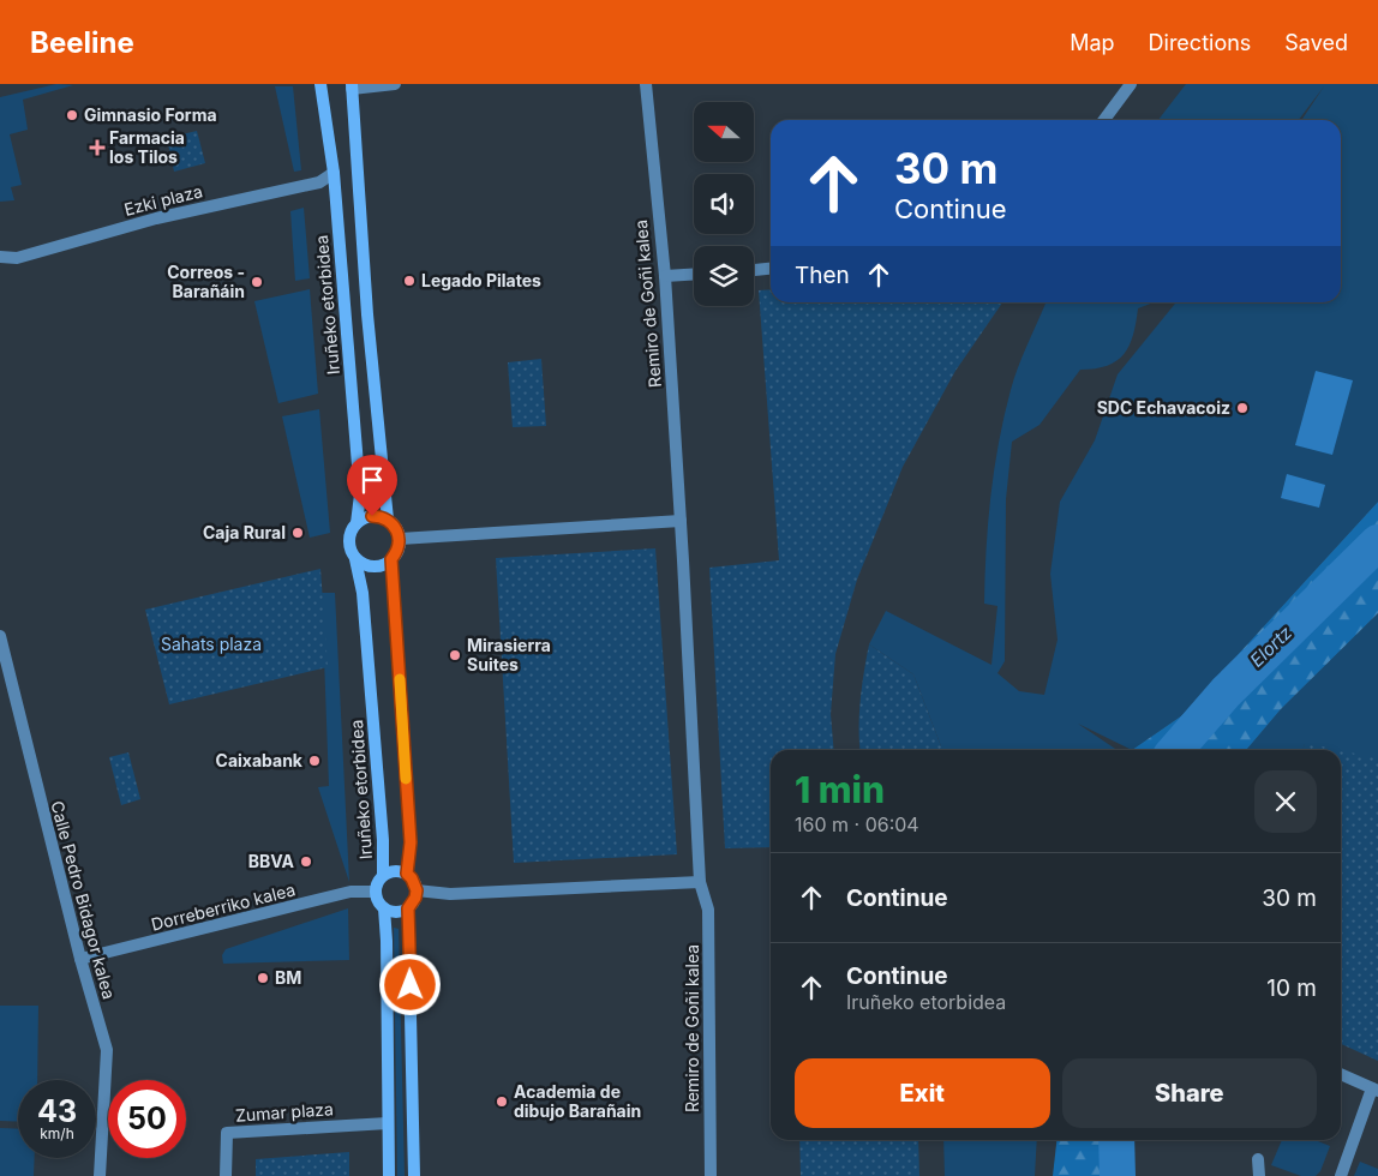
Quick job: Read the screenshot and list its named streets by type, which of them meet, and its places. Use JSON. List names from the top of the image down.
{
  "streets": {
    "main road": ["Iruñeko etorbidea"],
    "street": [
      "Ezki plaza",
      "Remiro de Goñi kalea",
      "Calle Pedro Bidagor kalea",
      "Dorreberriko kalea",
      "Zumar plaza"
    ]
  },
  "crossings": [
    ["Ezki plaza", "Iruñeko etorbidea"],
    ["Iruñeko etorbidea", "Dorreberriko kalea"],
    ["Calle Pedro Bidagor kalea", "Dorreberriko kalea"]
  ],
  "water": ["Elortz"],
  "parks": ["Sahats plaza"],
  "places": {
    "other": [
      "Gimnasio Forma",
      "Legado Pilates",
      "Correos - Barañáin",
      "SDC Echavacoiz",
      "Caja Rural",
      "Mirasierra Suites",
      "Caixabank",
      "BBVA",
      "BM",
      "Academia de dibujo Barañain"
    ],
    "health": ["Farmacia los Tilos"]
  },
  "north": "left",
  "page": {
    "header": "Beeline",
    "nav": ["Map", "Directions", "Saved"],
    "turn": ["30 m", "Continue"],
    "then": "Then",
    "heading": ["1 min", "160 m · 06:04"],
    "list": [
      {
        "name": "Continue",
        "value": "30 m"
      },
      {
        "name": "Continue",
        "note": "Iruñeko etorbidea",
        "value": "10 m"
      }
    ],
    "buttons": ["Exit", "Share"],
    "speed": "43 km/h",
    "limit": "50"
  }
}
